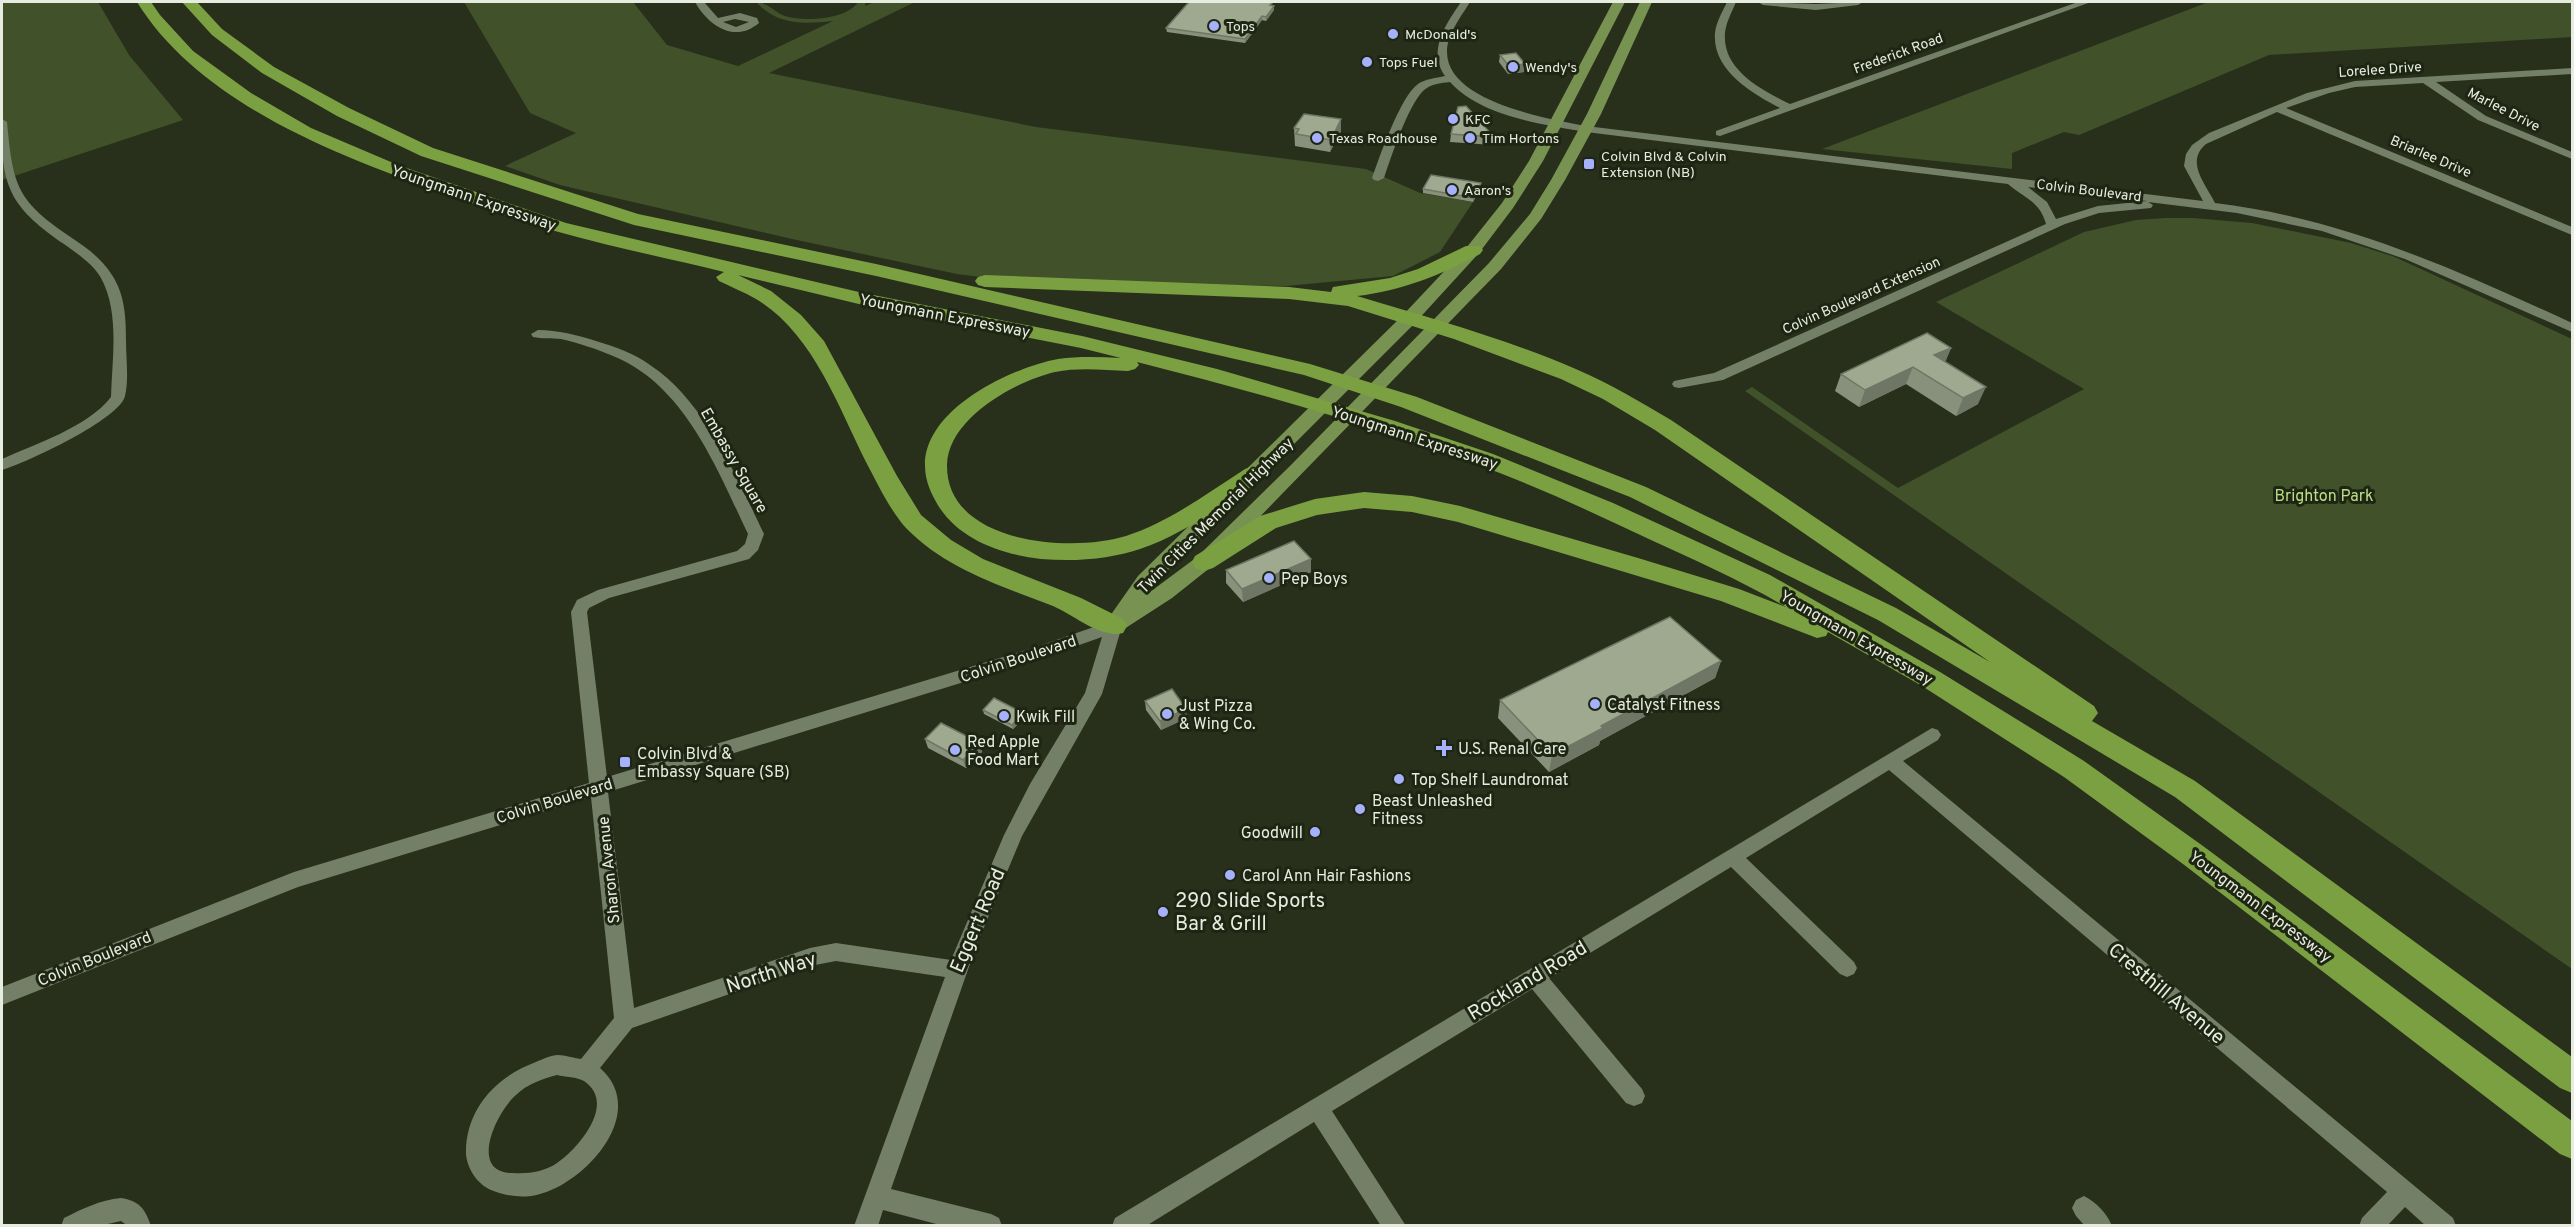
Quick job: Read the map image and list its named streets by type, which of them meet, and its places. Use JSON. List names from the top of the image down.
{
  "streets": {
    "highway": ["Youngmann Expressway"],
    "main road": ["Twin Cities Memorial Highway"],
    "street": [
      "Frederick Road",
      "Lorelee Drive",
      "Marlee Drive",
      "Briarlee Drive",
      "Colvin Boulevard",
      "Colvin Boulevard Extension",
      "Embassy Square",
      "Sharon Avenue",
      "Eggert Road",
      "North Way",
      "Rockland Road",
      "Cresthill Avenue"
    ]
  },
  "crossings": [
    ["Lorelee Drive", "Marlee Drive"],
    ["Lorelee Drive", "Briarlee Drive"],
    ["Lorelee Drive", "Colvin Boulevard"],
    ["Lorelee Drive", "Colvin Boulevard Extension"],
    ["Colvin Boulevard", "Colvin Boulevard Extension"],
    ["Colvin Boulevard", "Twin Cities Memorial Highway"],
    ["Colvin Boulevard", "Sharon Avenue"],
    ["Colvin Boulevard", "Eggert Road"],
    ["Embassy Square", "Sharon Avenue"],
    ["Twin Cities Memorial Highway", "Eggert Road"],
    ["Sharon Avenue", "North Way"],
    ["Eggert Road", "North Way"],
    ["Rockland Road", "Cresthill Avenue"]
  ],
  "parks": ["Brighton Park"],
  "places": {
    "other": [
      "Tops",
      "McDonald's",
      "Tops Fuel",
      "Wendy's",
      "KFC",
      "Texas Roadhouse",
      "Tim Hortons",
      "Aaron's",
      "Pep Boys",
      "Catalyst Fitness",
      "Just Pizza & Wing Co.",
      "Kwik Fill",
      "Red Apple Food Mart",
      "Top Shelf Laundromat",
      "Beast Unleashed Fitness",
      "Goodwill",
      "Carol Ann Hair Fashions",
      "290 Slide Sports Bar & Grill"
    ],
    "transit": ["Colvin Blvd & Colvin Extension (NB)", "Colvin Blvd & Embassy Square (SB)"],
    "health": ["U.S. Renal Care"]
  }
}
